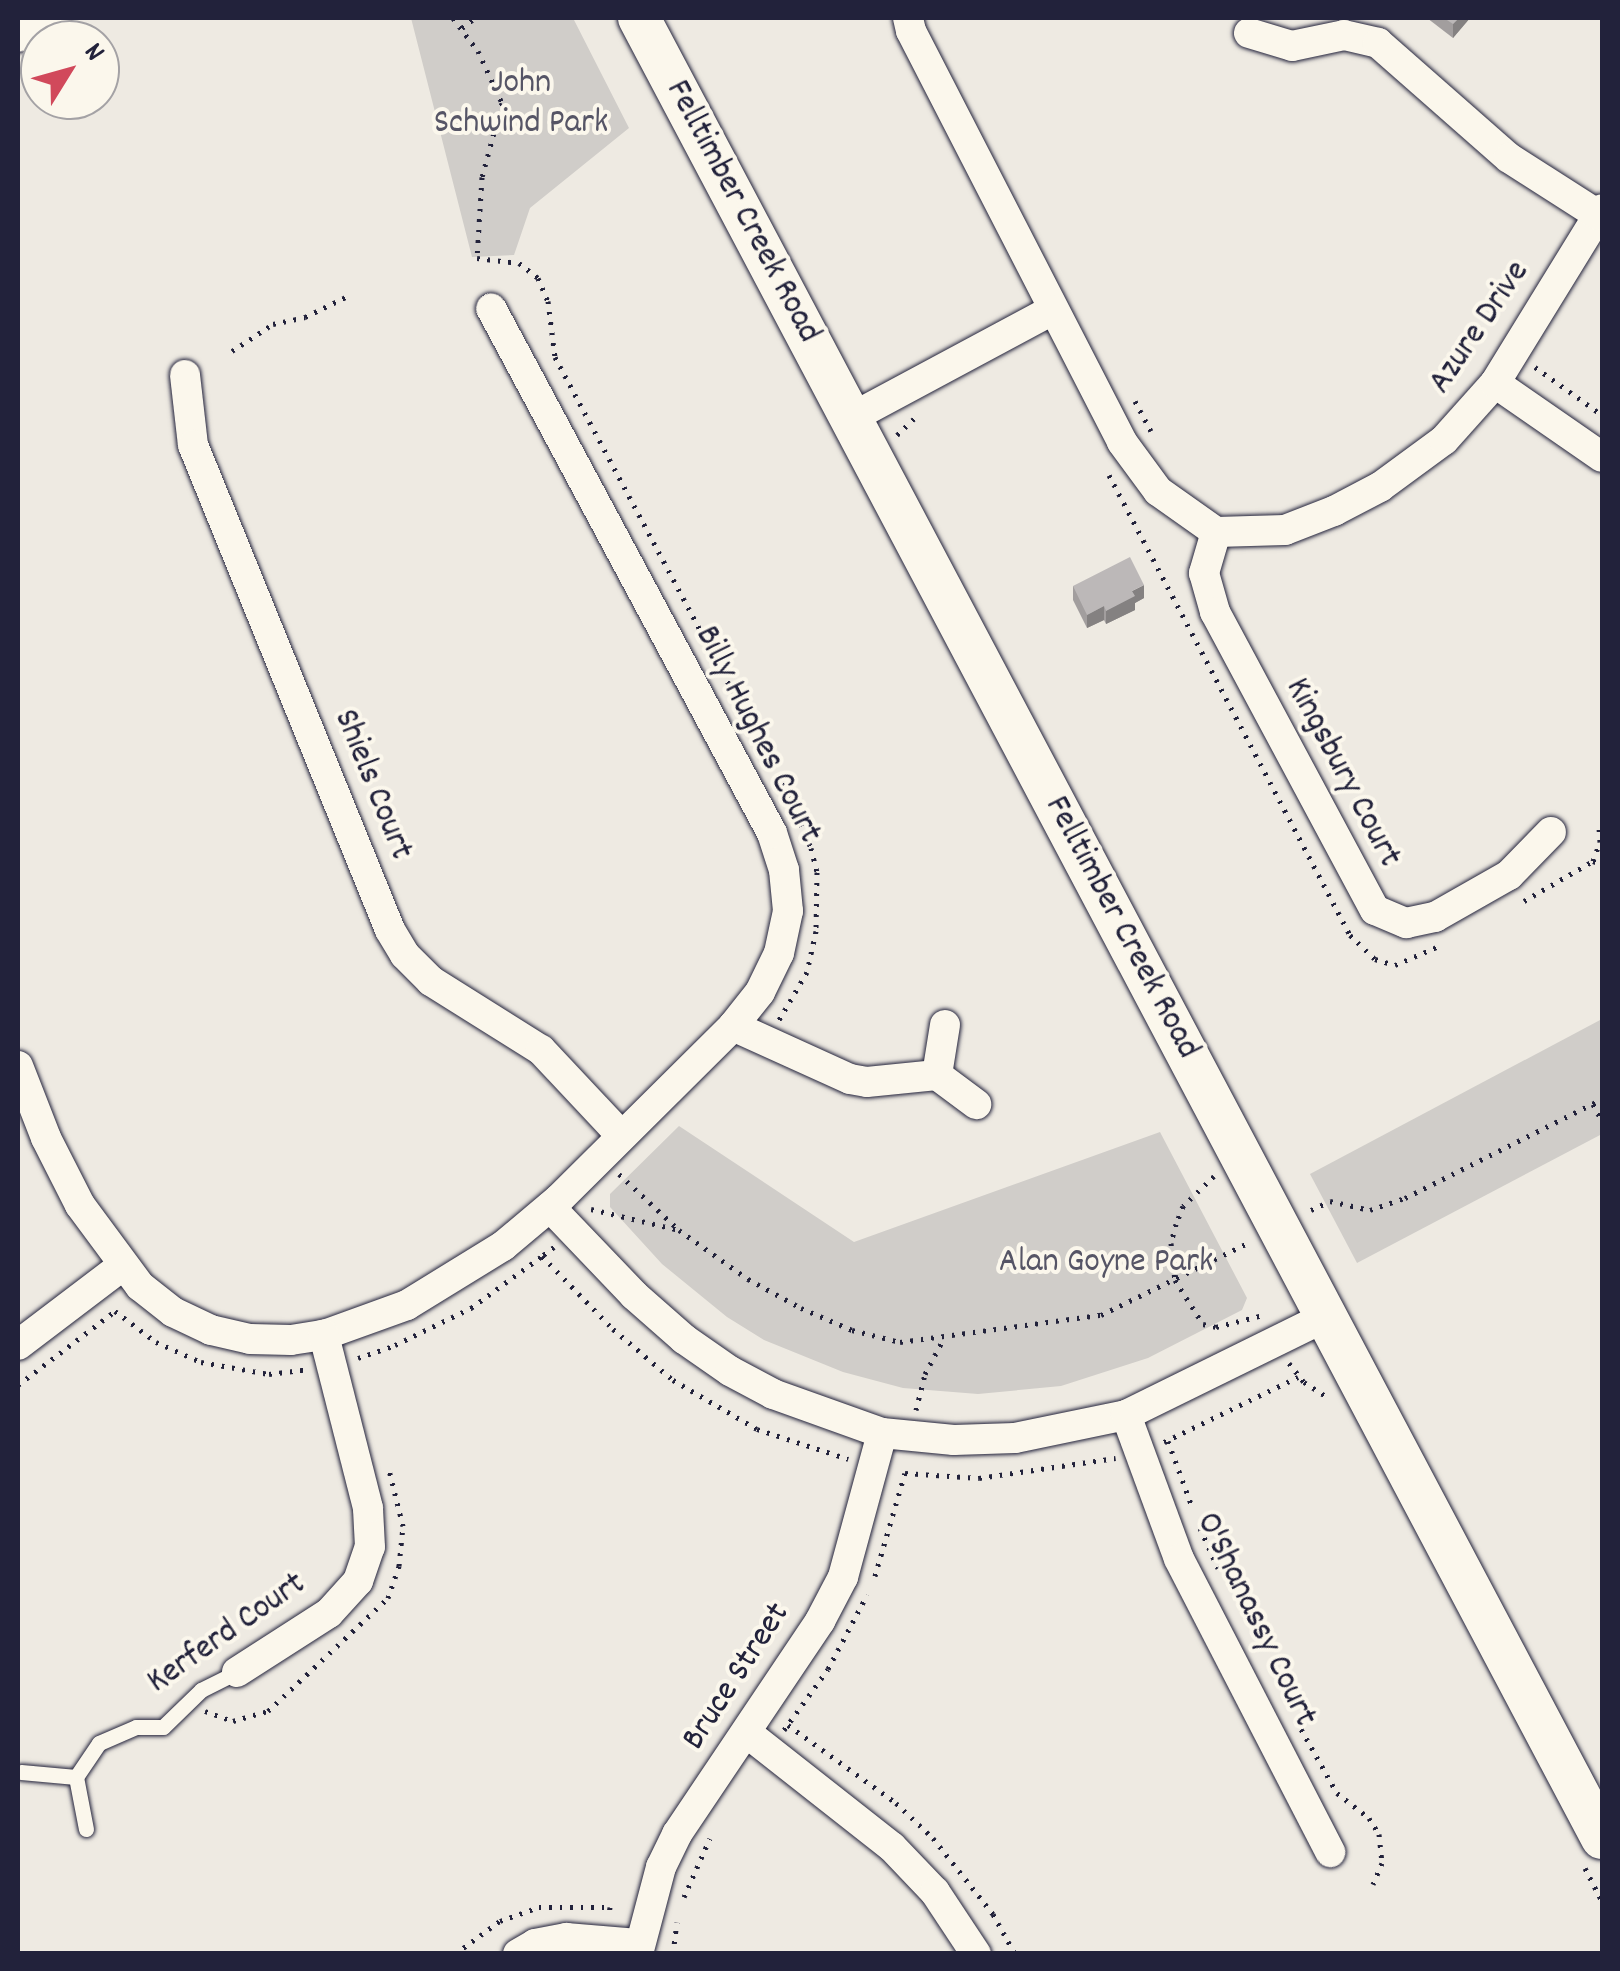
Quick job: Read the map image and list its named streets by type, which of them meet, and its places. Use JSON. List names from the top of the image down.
{
  "streets": {
    "main road": ["Felltimber Creek Road"],
    "street": [
      "Azure Drive",
      "Billy Hughes Court",
      "Kingsbury Court",
      "Shiels Court",
      "O'Shanassy Court",
      "Kerferd Court",
      "Bruce Street"
    ]
  },
  "crossings": [
    ["Azure Drive", "Kingsbury Court"],
    ["Billy Hughes Court", "Shiels Court"],
    ["Billy Hughes Court", "Kerferd Court"]
  ],
  "parks": ["John Schwind Park", "Alan Goyne Park"],
  "north": "top right"
}
